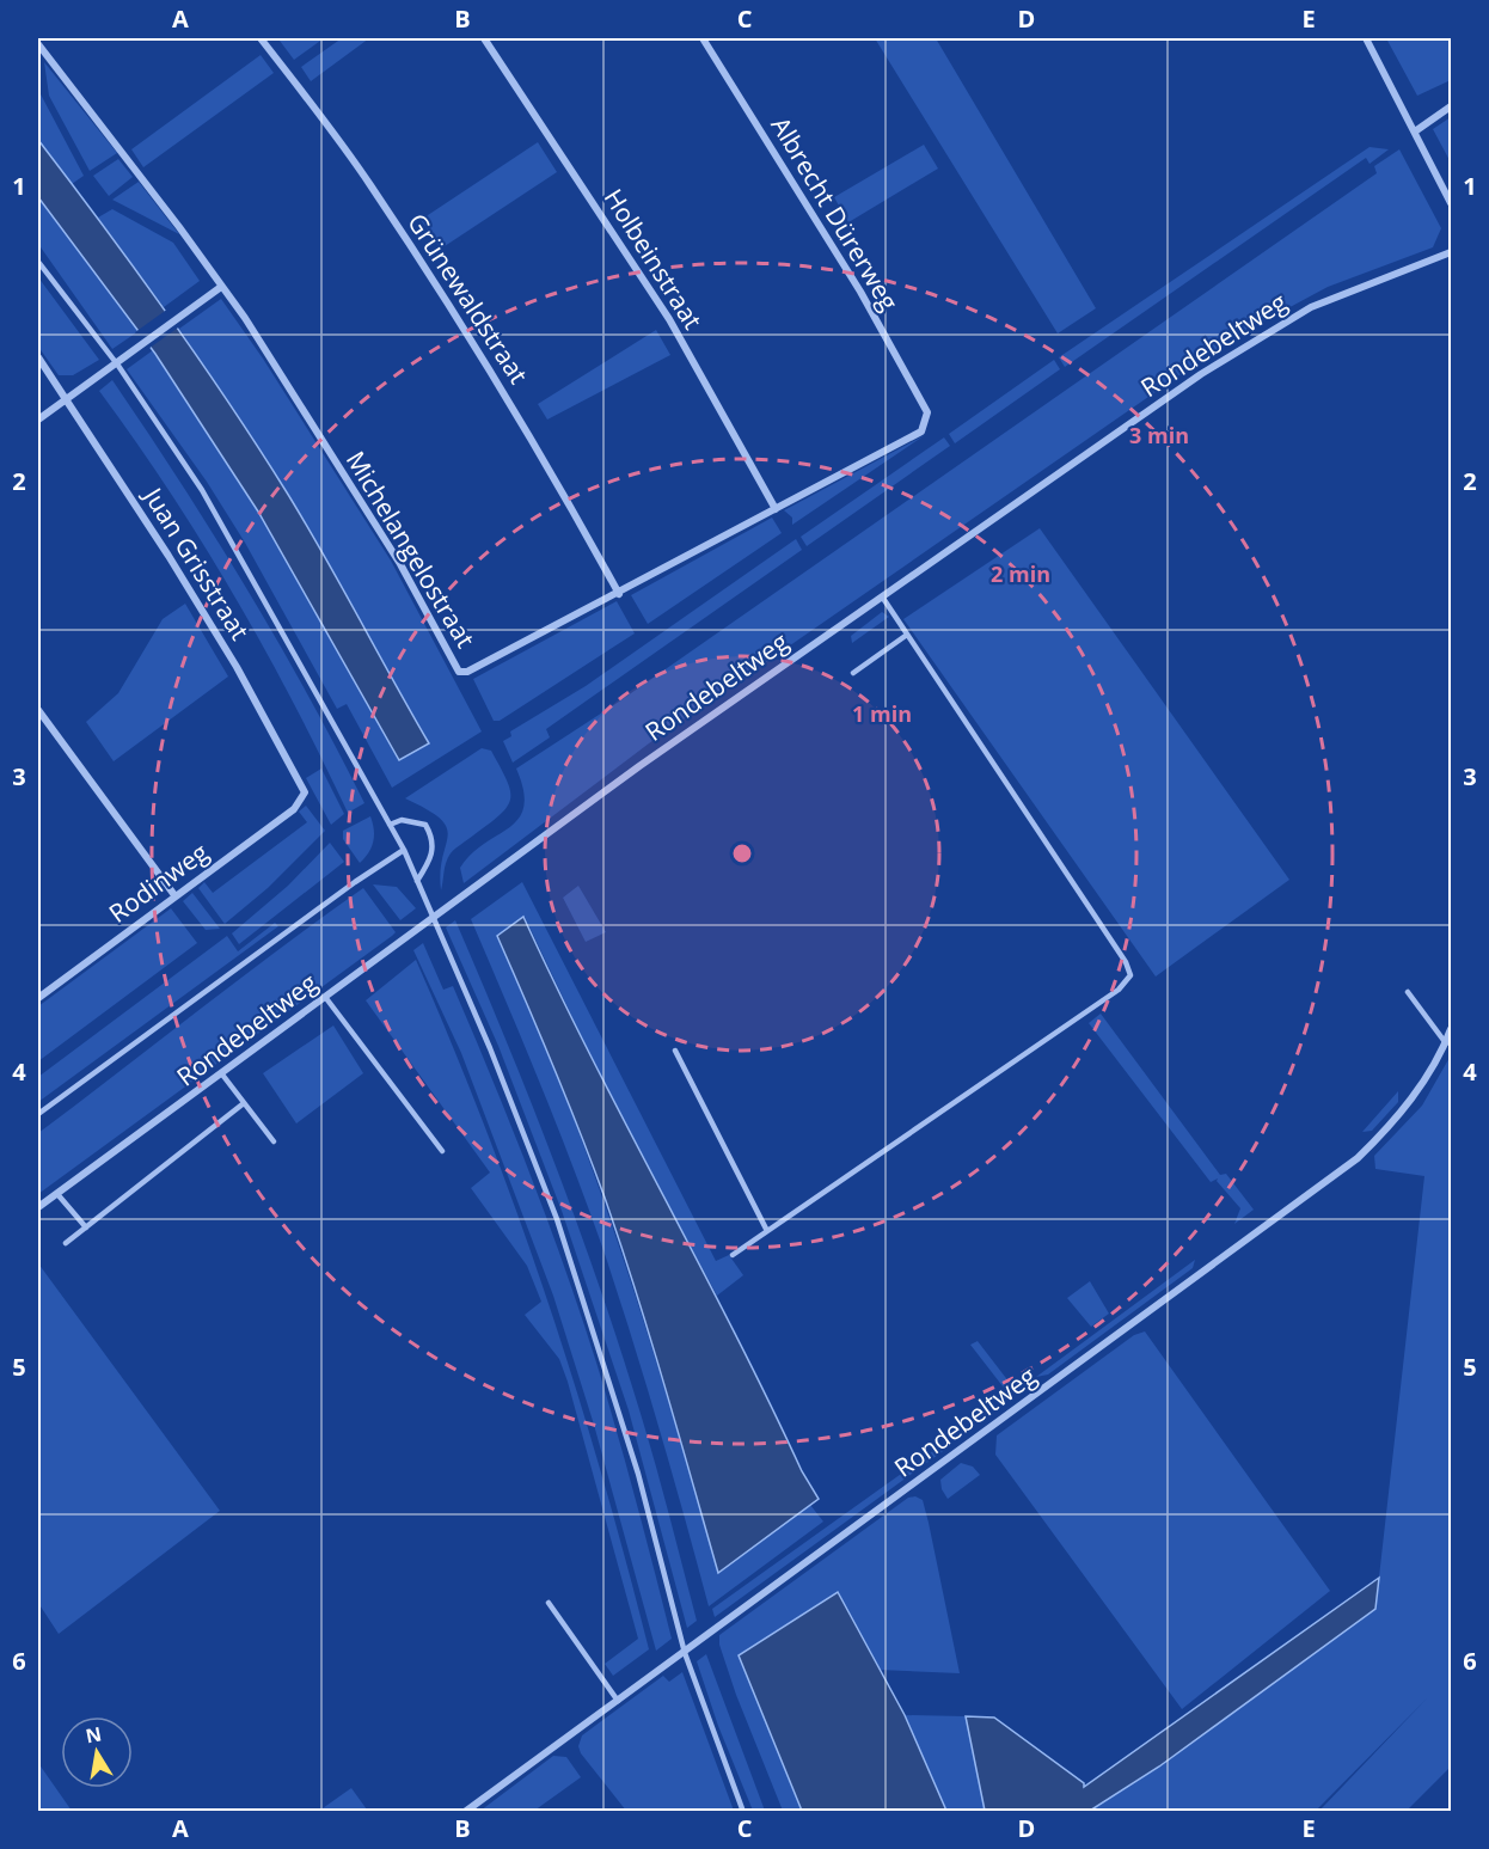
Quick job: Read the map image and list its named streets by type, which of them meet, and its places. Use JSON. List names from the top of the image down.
{
  "streets": {
    "street": [
      "Albrecht Dürerweg",
      "Holbeinstraat",
      "Grünewaldstraat",
      "Rondebeltweg",
      "Michelangelostraat",
      "Juan Grisstraat",
      "Rodinweg"
    ]
  },
  "crossings": [
    ["Albrecht Dürerweg", "Michelangelostraat"],
    ["Holbeinstraat", "Michelangelostraat"],
    ["Grünewaldstraat", "Michelangelostraat"],
    ["Juan Grisstraat", "Rodinweg"]
  ],
  "north": "top",
  "grid": {
    "columns": [
      "A",
      "B",
      "C",
      "D",
      "E"
    ],
    "rows": [
      "1",
      "2",
      "3",
      "4",
      "5",
      "6"
    ]
  },
  "rings": ["3 min", "2 min", "1 min"]
}
